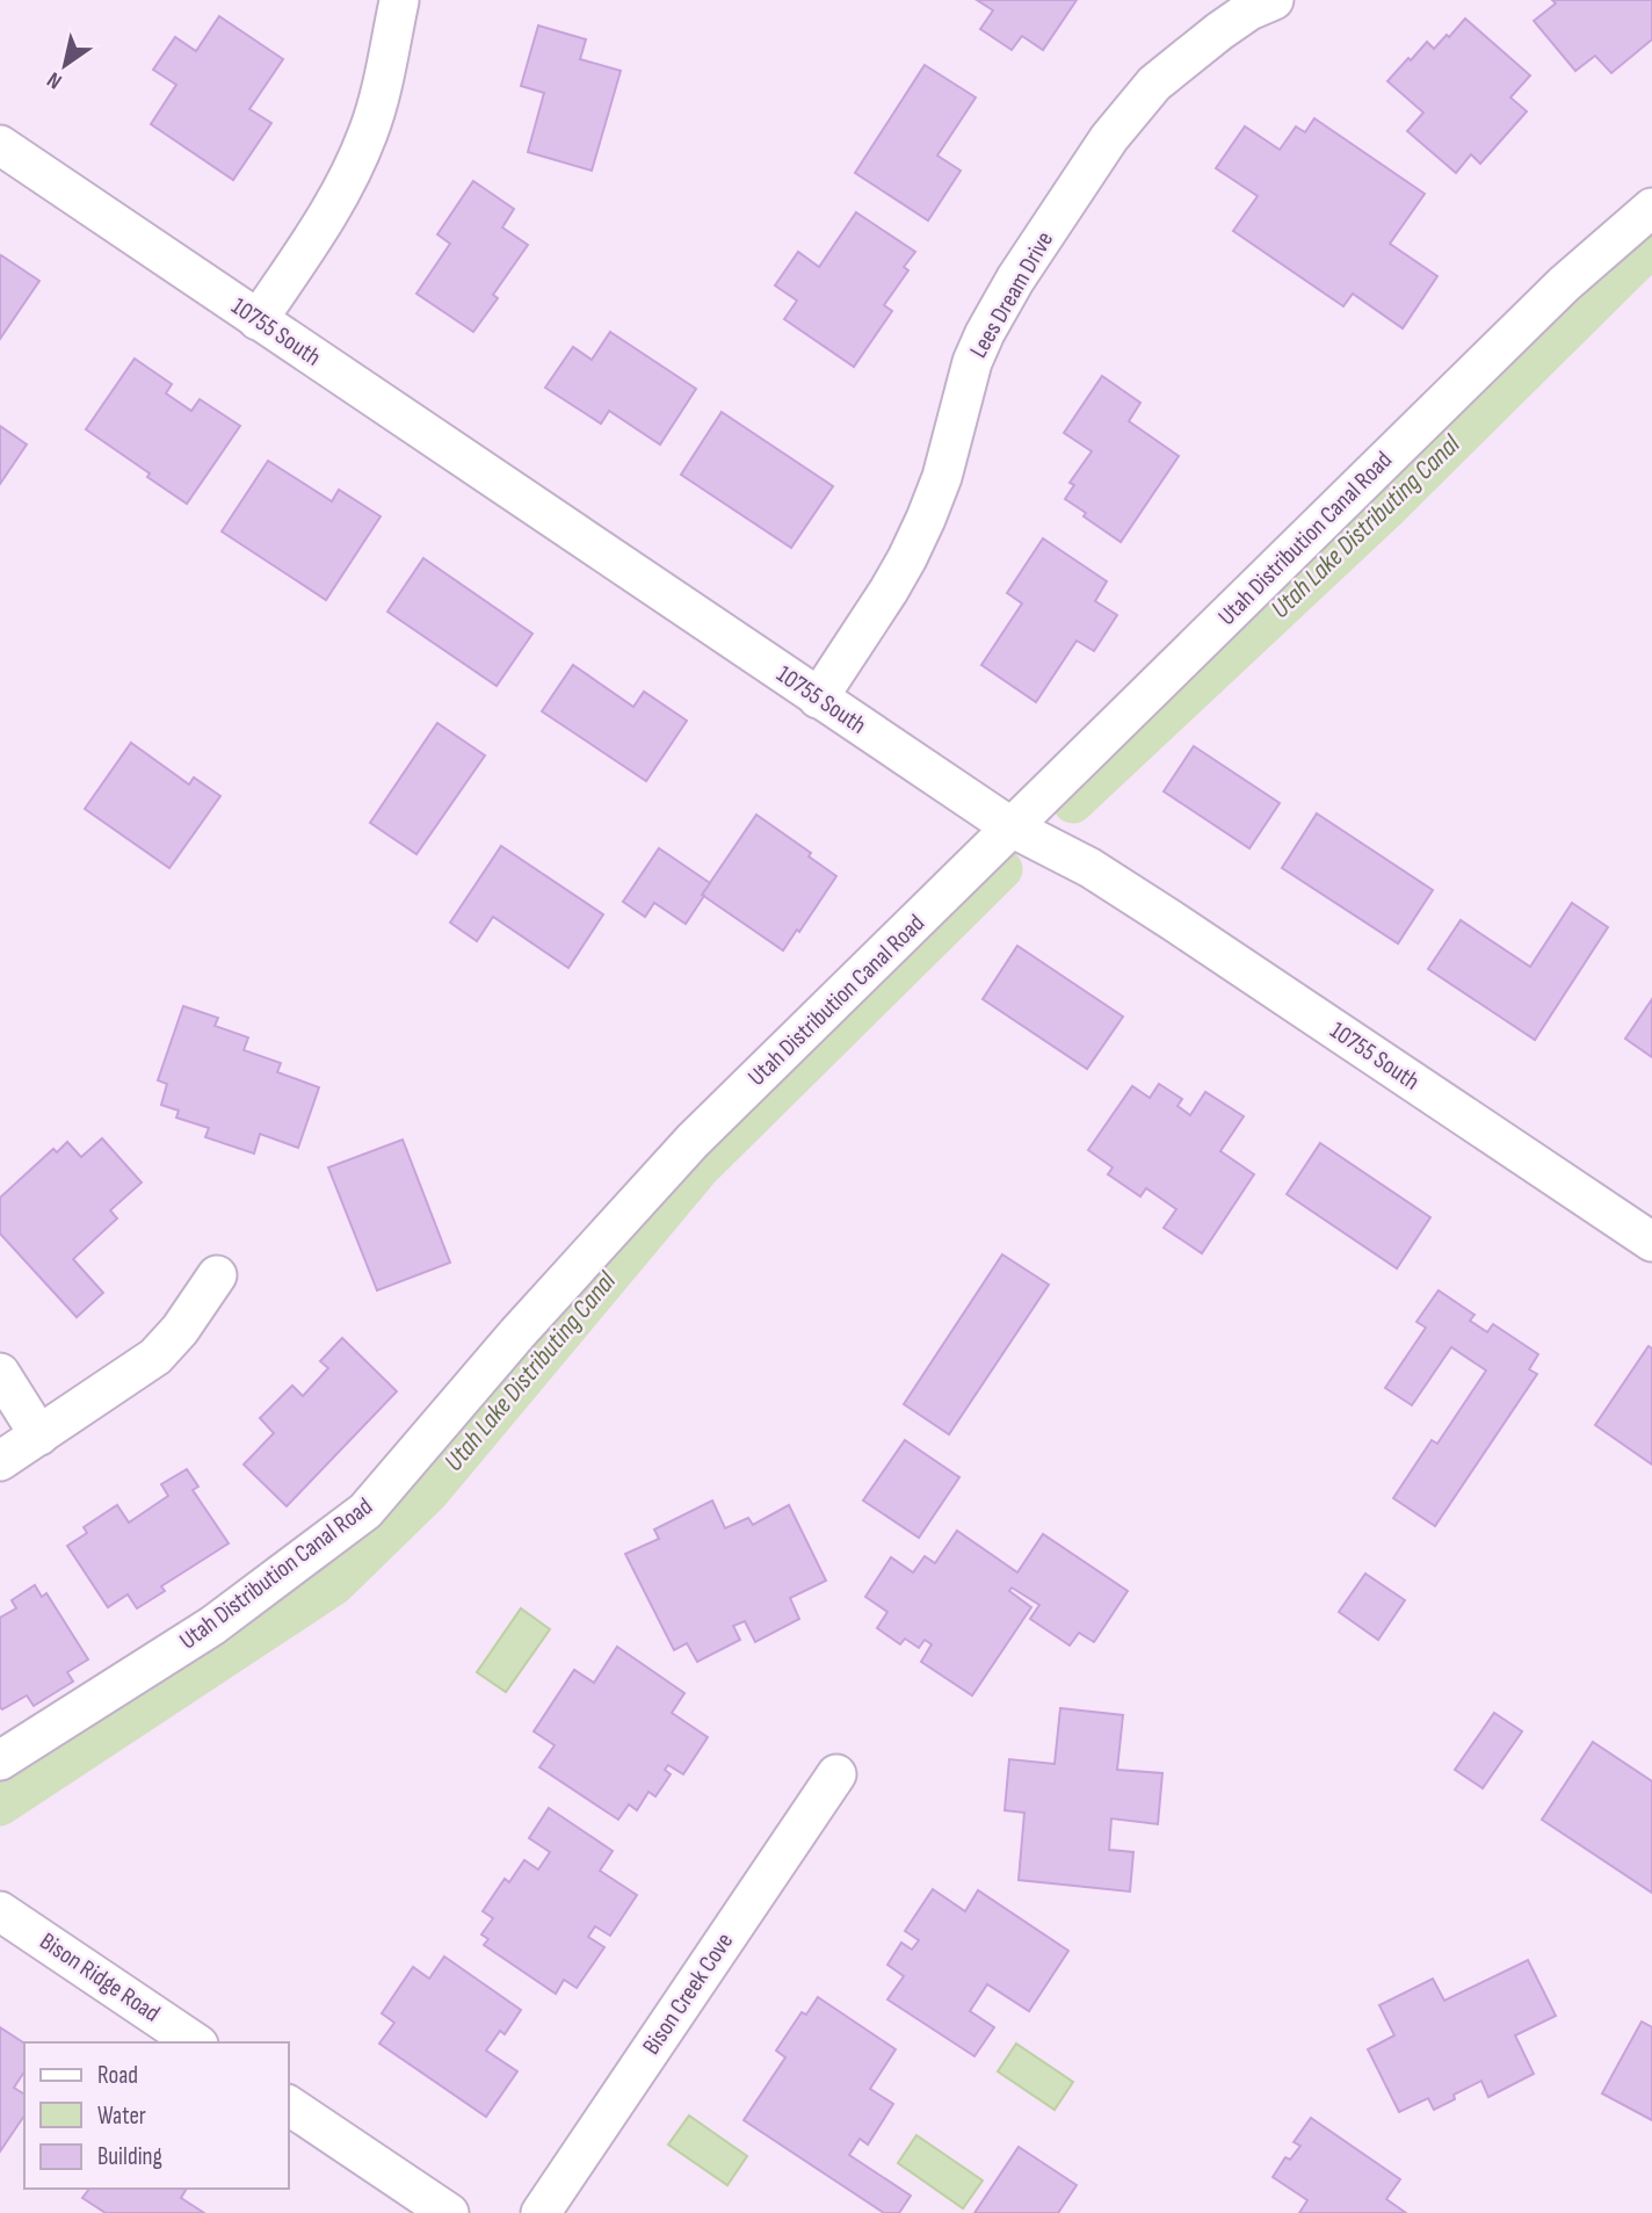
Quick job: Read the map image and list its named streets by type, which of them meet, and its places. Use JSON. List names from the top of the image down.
{
  "streets": {
    "street": [
      "Lees Dream Drive",
      "10755 South",
      "Utah Distribution Canal Road",
      "Bison Ridge Road",
      "Bison Creek Cove"
    ]
  },
  "crossings": [
    ["Lees Dream Drive", "10755 South"],
    ["10755 South", "Utah Distribution Canal Road"]
  ],
  "water": ["Utah Lake Distributing Canal"],
  "legend": ["Road", "Water", "Building"],
  "north": "bottom left"
}
